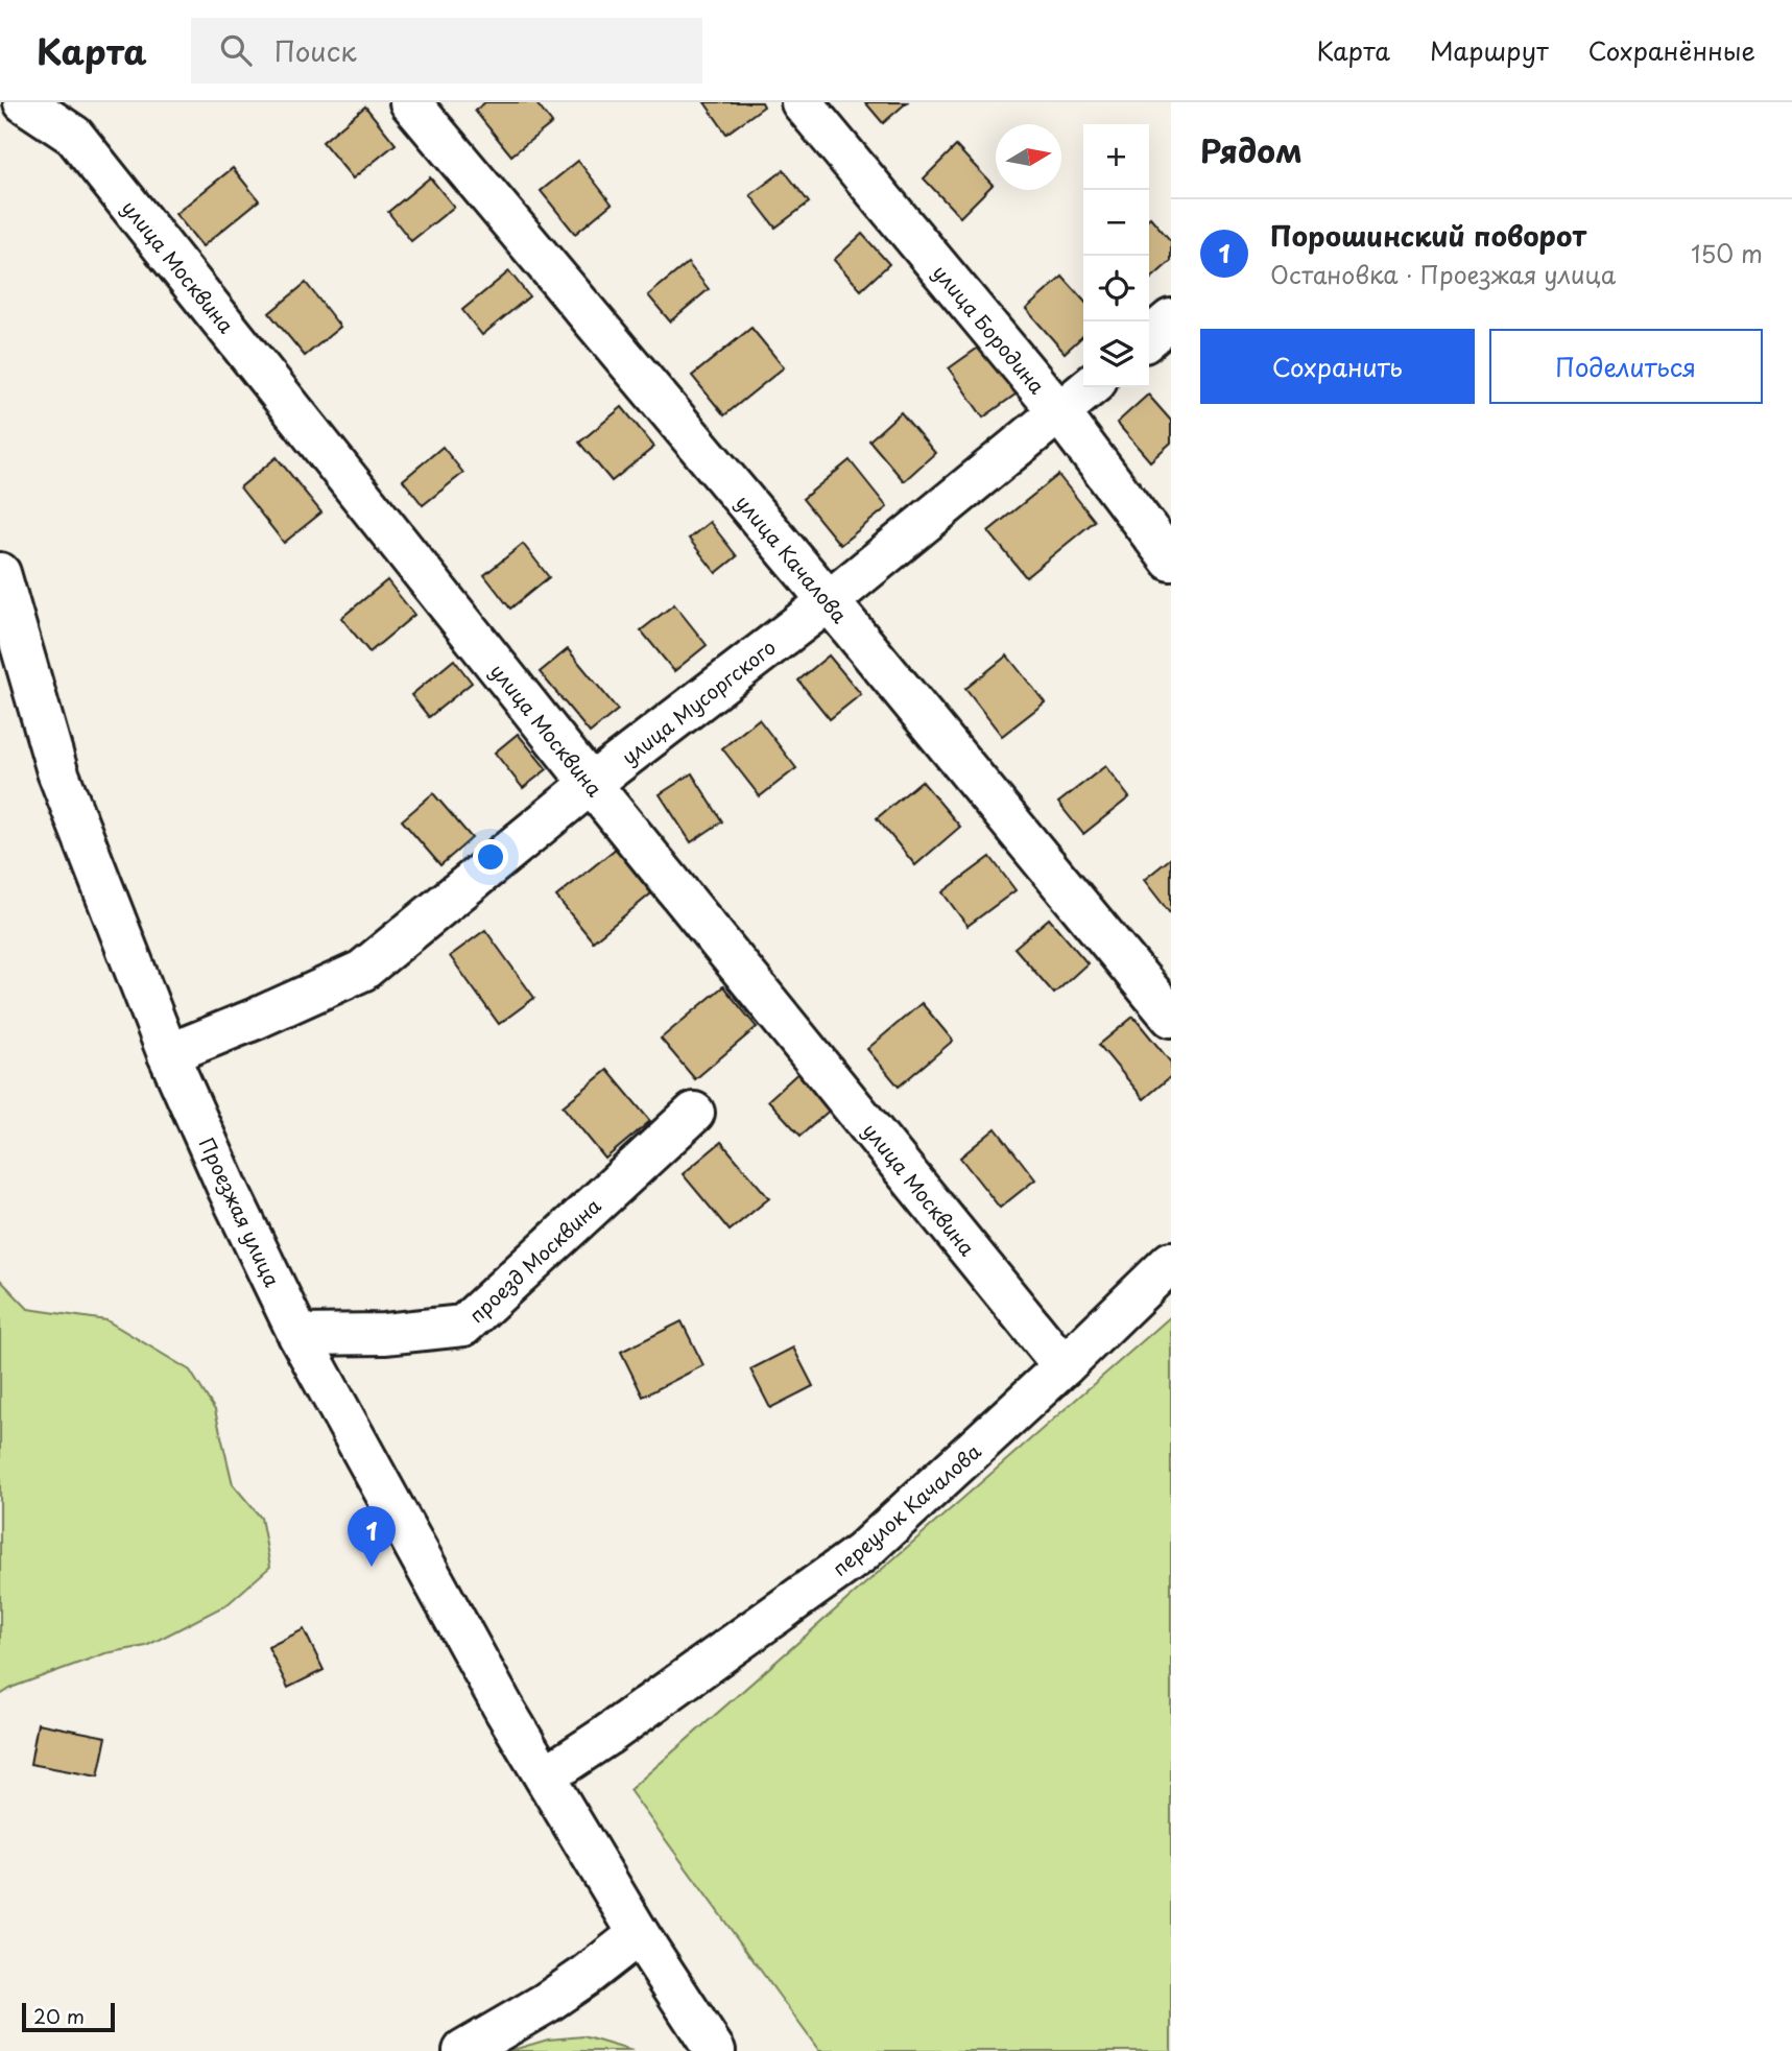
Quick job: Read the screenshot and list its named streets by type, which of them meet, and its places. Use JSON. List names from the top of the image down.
{
  "streets": {
    "street": [
      "улица Москвина",
      "улица Бородина",
      "улица Качалова",
      "улица Мусоргского",
      "Проезжая улица",
      "проезд Москвина",
      "переулок Качалова"
    ]
  },
  "crossings": [
    ["улица Москвина", "улица Мусоргского"],
    ["улица Москвина", "переулок Качалова"],
    ["улица Бородина", "улица Мусоргского"],
    ["улица Качалова", "улица Мусоргского"],
    ["улица Мусоргского", "Проезжая улица"],
    ["Проезжая улица", "проезд Москвина"],
    ["Проезжая улица", "переулок Качалова"]
  ],
  "scale_bar": "20 m",
  "north": "right",
  "page": {
    "header": "Карта",
    "search": "Поиск",
    "nav": ["Карта", "Маршрут", "Сохранённые"],
    "heading": "Рядом",
    "map_buttons": ["+", "−"],
    "list": [
      {
        "mark": "1",
        "name": "Порошинский поворот",
        "note": "Остановка · Проезжая улица",
        "value": "150 m"
      }
    ],
    "buttons": ["Сохранить", "Поделиться"],
    "pins": "1",
    "scale": "20 m"
  }
}
